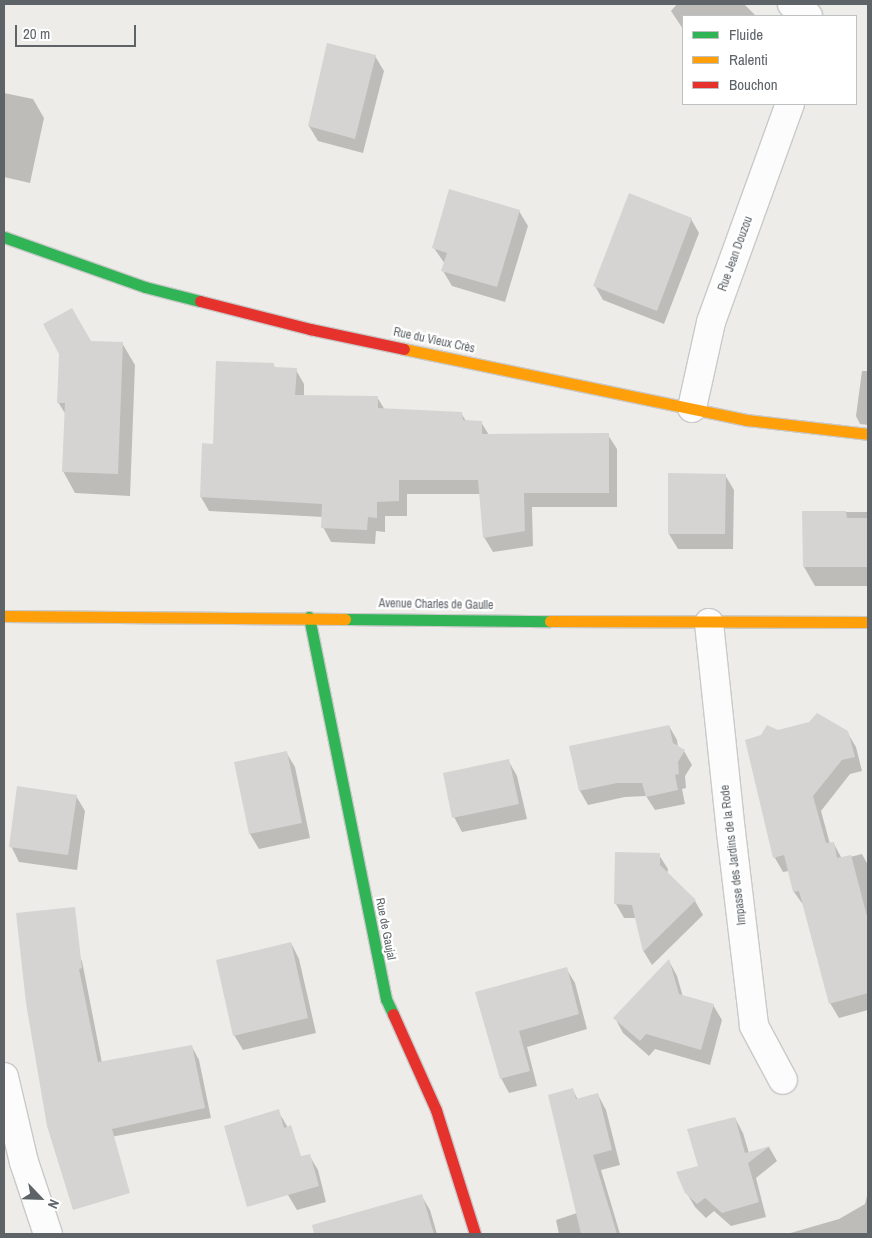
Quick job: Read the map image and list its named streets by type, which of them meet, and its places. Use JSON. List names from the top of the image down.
{
  "streets": {
    "street": [
      "Rue Jean Douzou",
      "Rue du Vieux Crès",
      "Avenue Charles de Gaulle",
      "Impasse des Jardins de la Rode",
      "Rue de Gaujal"
    ]
  },
  "crossings": [
    ["Rue Jean Douzou", "Rue du Vieux Crès"],
    ["Avenue Charles de Gaulle", "Impasse des Jardins de la Rode"],
    ["Avenue Charles de Gaulle", "Rue de Gaujal"]
  ],
  "legend": ["Fluide", "Ralenti", "Bouchon"],
  "scale_bar": "20 m",
  "north": "bottom right"
}
